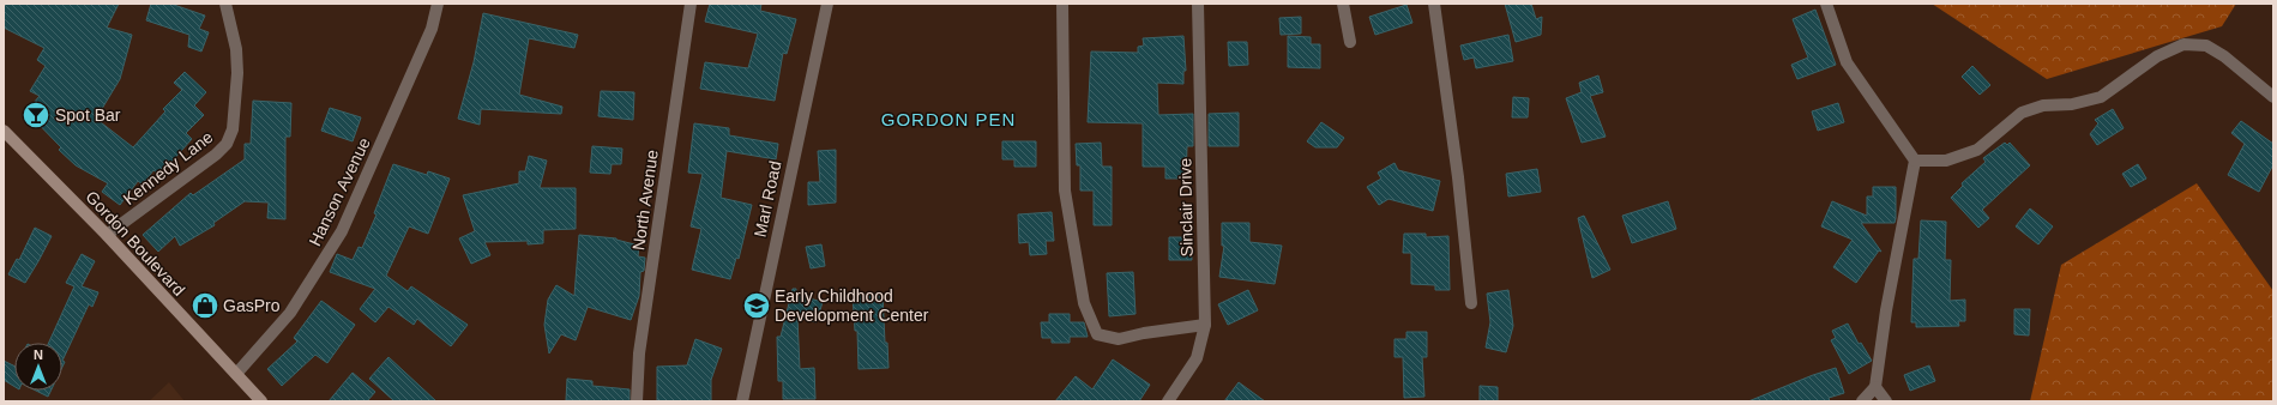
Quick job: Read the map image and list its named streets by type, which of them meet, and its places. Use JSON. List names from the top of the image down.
{
  "streets": {
    "street": [
      "Kennedy Lane",
      "Hanson Avenue",
      "Marl Road",
      "North Avenue",
      "Sinclair Drive",
      "Gordon Boulevard"
    ]
  },
  "crossings": [
    ["Kennedy Lane", "Gordon Boulevard"],
    ["Hanson Avenue", "Gordon Boulevard"]
  ],
  "districts": ["GORDON PEN"],
  "places": {
    "bar": ["Spot Bar"],
    "shop": ["GasPro"],
    "school or university": ["Early Childhood Development Center"]
  },
  "north": "top"
}
